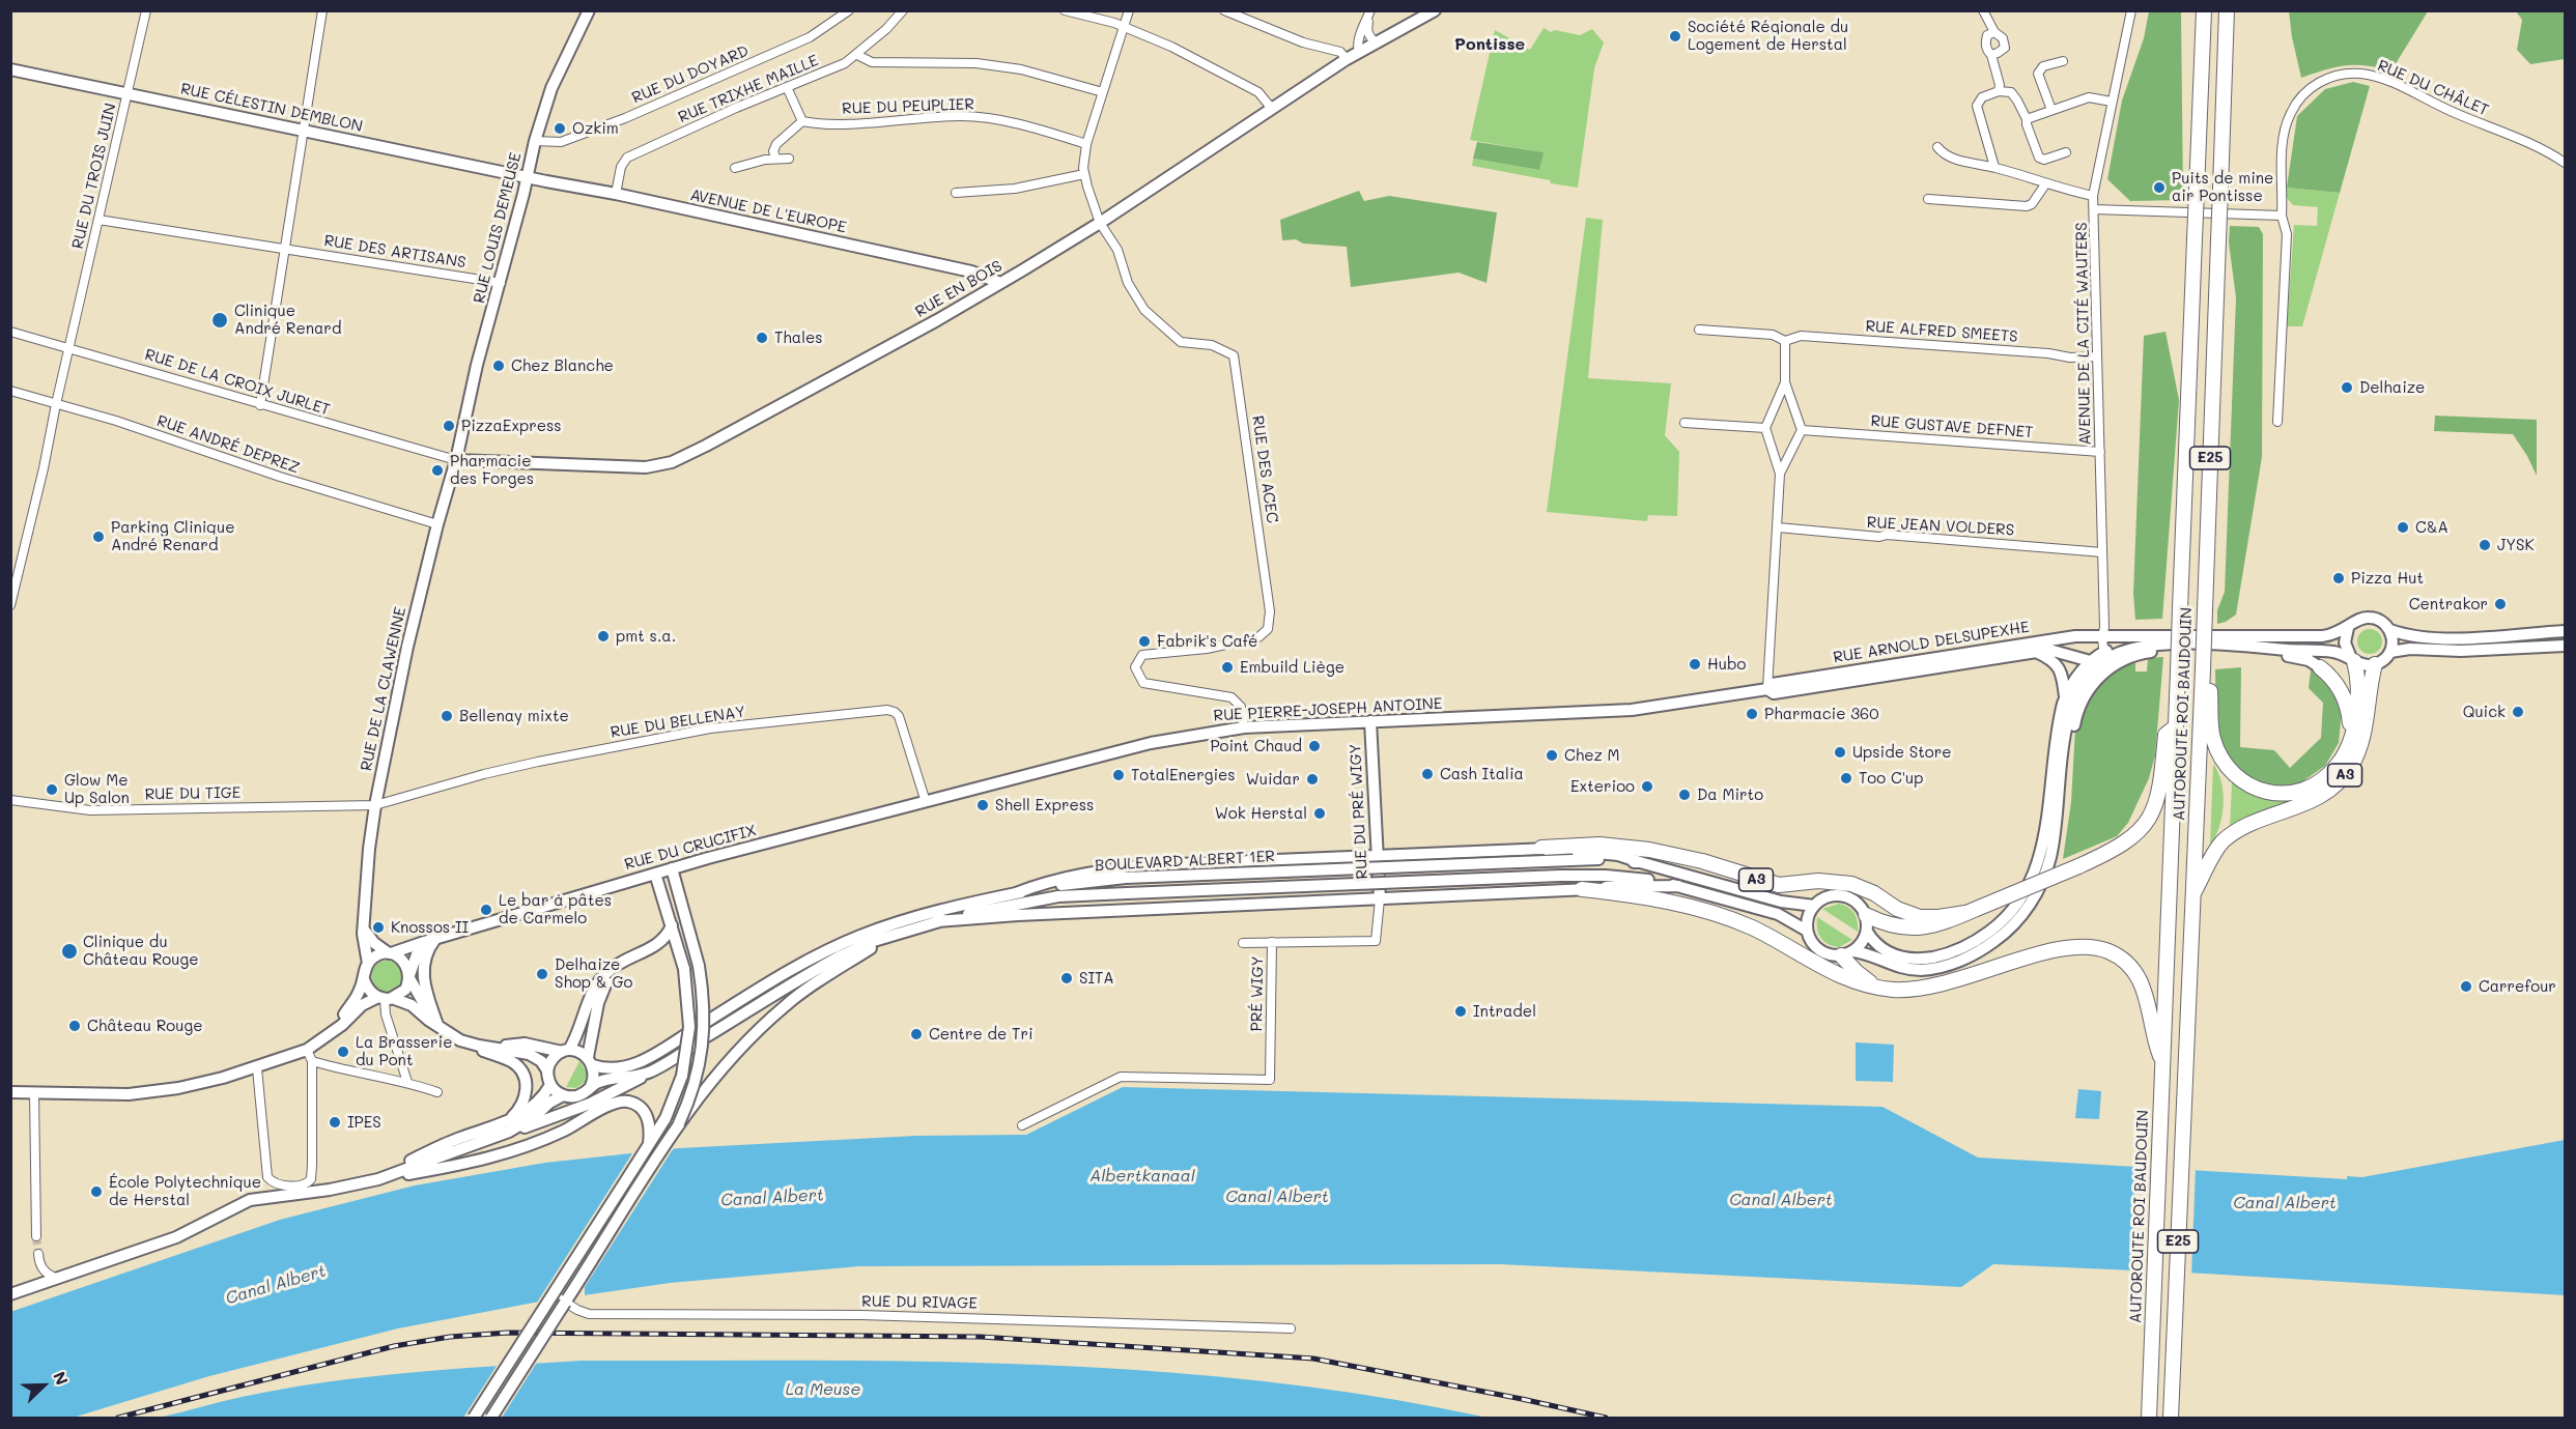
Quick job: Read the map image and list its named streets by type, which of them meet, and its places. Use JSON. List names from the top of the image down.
{
  "streets": {
    "highway": ["E25", "AUTOROUTE ROI BAUDOUIN", "A3"],
    "main road": [
      "RUE CÉLESTIN DEMBLON",
      "AVENUE DE L'EUROPE",
      "RUE LOUIS DEMEUSE",
      "RUE EN BOIS",
      "RUE ARNOLD DELSUPEXHE",
      "RUE DE LA CLAWENNE",
      "RUE PIERRE-JOSEPH ANTOINE",
      "RUE DU PRÉ WIGY",
      "RUE DU CRUCIFIX",
      "BOULEVARD ALBERT 1ER"
    ],
    "street": [
      "RUE DU DOYARD",
      "RUE DU CHÂLET",
      "RUE TRIXHE MAILLE",
      "RUE DU PEUPLIER",
      "RUE DU TROIS JUIN",
      "RUE DES ARTISANS",
      "RUE ALFRED SMEETS",
      "AVENUE DE LA CITÉ WAUTERS",
      "RUE DE LA CROIX JURLET",
      "RUE GUSTAVE DEFNET",
      "RUE ANDRÉ DEPREZ",
      "RUE DES ACEC",
      "RUE JEAN VOLDERS",
      "RUE DU BELLENAY",
      "RUE DU TIGE",
      "PRÉ WIGY",
      "RUE DU RIVAGE"
    ]
  },
  "crossings": [
    ["RUE DU DOYARD", "RUE LOUIS DEMEUSE"],
    ["RUE TRIXHE MAILLE", "AVENUE DE L'EUROPE"],
    ["RUE CÉLESTIN DEMBLON", "RUE DU TROIS JUIN"],
    ["RUE CÉLESTIN DEMBLON", "AVENUE DE L'EUROPE"],
    ["RUE CÉLESTIN DEMBLON", "RUE LOUIS DEMEUSE"],
    ["RUE DU TROIS JUIN", "RUE DES ARTISANS"],
    ["RUE DU TROIS JUIN", "RUE DE LA CROIX JURLET"],
    ["RUE DU TROIS JUIN", "RUE ANDRÉ DEPREZ"],
    ["AVENUE DE L'EUROPE", "RUE LOUIS DEMEUSE"],
    ["AVENUE DE L'EUROPE", "RUE EN BOIS"],
    ["RUE LOUIS DEMEUSE", "RUE DES ARTISANS"],
    ["RUE LOUIS DEMEUSE", "RUE EN BOIS"],
    ["RUE LOUIS DEMEUSE", "RUE DE LA CROIX JURLET"],
    ["RUE LOUIS DEMEUSE", "RUE DE LA CLAWENNE"],
    ["RUE EN BOIS", "RUE DE LA CROIX JURLET"],
    ["RUE EN BOIS", "RUE DES ACEC"],
    ["RUE EN BOIS", "RUE DE LA CLAWENNE"],
    ["RUE ALFRED SMEETS", "AVENUE DE LA CITÉ WAUTERS"],
    ["AVENUE DE LA CITÉ WAUTERS", "RUE GUSTAVE DEFNET"],
    ["AVENUE DE LA CITÉ WAUTERS", "RUE JEAN VOLDERS"],
    ["AVENUE DE LA CITÉ WAUTERS", "RUE ARNOLD DELSUPEXHE"],
    ["AVENUE DE LA CITÉ WAUTERS", "BOULEVARD ALBERT 1ER"],
    ["RUE DE LA CROIX JURLET", "RUE DE LA CLAWENNE"],
    ["RUE ANDRÉ DEPREZ", "RUE DE LA CLAWENNE"],
    ["RUE DES ACEC", "RUE PIERRE-JOSEPH ANTOINE"],
    ["RUE ARNOLD DELSUPEXHE", "RUE PIERRE-JOSEPH ANTOINE"],
    ["RUE ARNOLD DELSUPEXHE", "BOULEVARD ALBERT 1ER"],
    ["RUE DE LA CLAWENNE", "RUE DU BELLENAY"],
    ["RUE DE LA CLAWENNE", "RUE DU TIGE"],
    ["RUE DE LA CLAWENNE", "RUE DU CRUCIFIX"],
    ["RUE PIERRE-JOSEPH ANTOINE", "RUE DU PRÉ WIGY"],
    ["RUE PIERRE-JOSEPH ANTOINE", "RUE DU CRUCIFIX"],
    ["AUTOROUTE ROI BAUDOUIN", "A3"],
    ["RUE DU BELLENAY", "RUE DU TIGE"],
    ["RUE DU BELLENAY", "RUE DU CRUCIFIX"],
    ["A3", "BOULEVARD ALBERT 1ER"],
    ["RUE DU PRÉ WIGY", "PRÉ WIGY"]
  ],
  "districts": ["Pontisse"],
  "water": ["Albertkanaal", "Canal Albert", "La Meuse"],
  "places": [
    "Société Régionale du Logement de Herstal",
    "Ozkim",
    "Puits de mine air Pontisse",
    "Clinique André Renard",
    "Thales",
    "Chez Blanche",
    "Delhaize",
    "PizzaExpress",
    "Pharmacie des Forges",
    "C&A",
    "Parking Clinique André Renard",
    "JYSK",
    "Pizza Hut",
    "Centrakor",
    "pmt s.a.",
    "Fabrik's Café",
    "Hubo",
    "Embuild Liège",
    "Quick",
    "Pharmacie 360",
    "Bellenay mixte",
    "Point Chaud",
    "Upside Store",
    "Chez M",
    "Cash Italia",
    "TotalEnergies",
    "Too C'up",
    "Wuidar",
    "Exterioo",
    "Glow Me Up Salon",
    "Da Mirto",
    "Shell Express",
    "Wok Herstal",
    "Le bar à pâtes de Carmelo",
    "Knossos II",
    "Clinique du Château Rouge",
    "Delhaize Shop & Go",
    "SITA",
    "Carrefour",
    "Intradel",
    "Château Rouge",
    "Centre de Tri",
    "La Brasserie du Pont",
    "IPES",
    "École Polytechnique de Herstal"
  ],
  "north": "top right"
}
